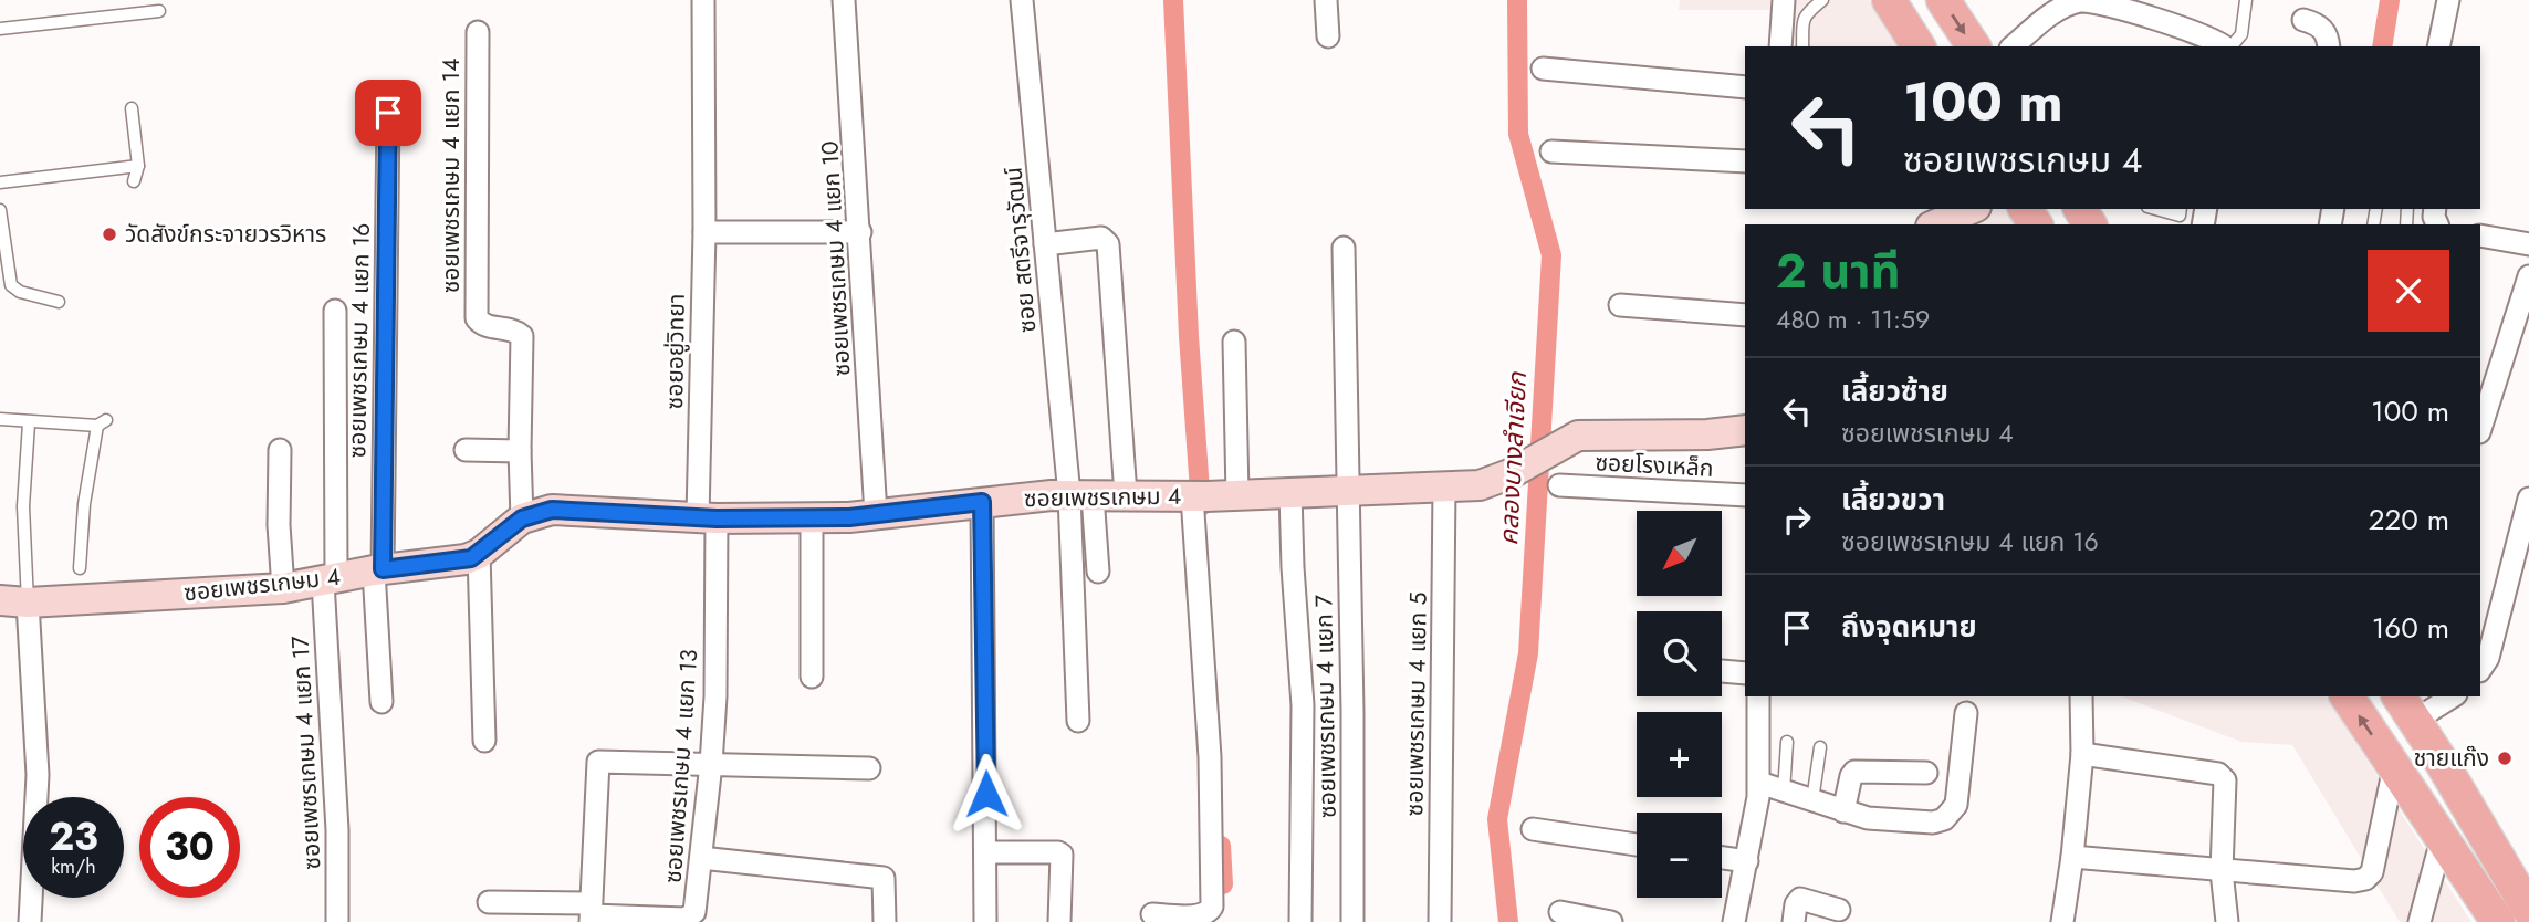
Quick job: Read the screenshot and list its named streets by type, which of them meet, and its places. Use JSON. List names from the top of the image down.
{
  "streets": {
    "street": [
      "ซอยเพชรเกษม 4 แยก 14",
      "ซอย สตรีจารุวัฒน์",
      "ซอยเพชรเกษม 4 แยก 10",
      "ซอยเพชรเกษม 4 แยก 16",
      "ซอยอยู่วิทยา",
      "ซอยโรงเหล็ก",
      "ซอยเพชรเกษม 4",
      "ซอยเพชรเกษม 4 แยก 5",
      "ซอยเพชรเกษม 4 แยก 7",
      "ซอยเพชรเกษม 4 แยก 17",
      "ซอยเพชรเกษม 4 แยก 13"
    ]
  },
  "crossings": [
    ["ซอยเพชรเกษม 4 แยก 14", "ซอยเพชรเกษม 4"],
    ["ซอย สตรีจารุวัฒน์", "ซอยเพชรเกษม 4"],
    ["ซอยเพชรเกษม 4 แยก 10", "ซอยเพชรเกษม 4"],
    ["ซอยเพชรเกษม 4 แยก 16", "ซอยเพชรเกษม 4"],
    ["ซอยอยู่วิทยา", "ซอยเพชรเกษม 4"],
    ["ซอยอยู่วิทยา", "ซอยเพชรเกษม 4 แยก 13"],
    ["ซอยเพชรเกษม 4", "ซอยเพชรเกษม 4 แยก 5"],
    ["ซอยเพชรเกษม 4", "ซอยเพชรเกษม 4 แยก 7"],
    ["ซอยเพชรเกษม 4", "ซอยเพชรเกษม 4 แยก 17"],
    ["ซอยเพชรเกษม 4", "ซอยเพชรเกษม 4 แยก 13"]
  ],
  "water": ["คลองบางลำเจียก"],
  "places": ["วัดสังข์กระจายวรวิหาร", "ชายแก๊ง"],
  "north": "bottom left",
  "page": {
    "turn": ["100 m", "ซอยเพชรเกษม 4"],
    "heading": ["2 นาที", "480 m · 11:59"],
    "list": [
      {
        "name": "เลี้ยวซ้าย",
        "note": "ซอยเพชรเกษม 4",
        "value": "100 m"
      },
      {
        "name": "เลี้ยวขวา",
        "note": "ซอยเพชรเกษม 4 แยก 16",
        "value": "220 m"
      },
      {
        "name": "ถึงจุดหมาย",
        "value": "160 m"
      }
    ],
    "map_buttons": ["+", "−"],
    "speed": "23 km/h",
    "limit": "30"
  }
}
